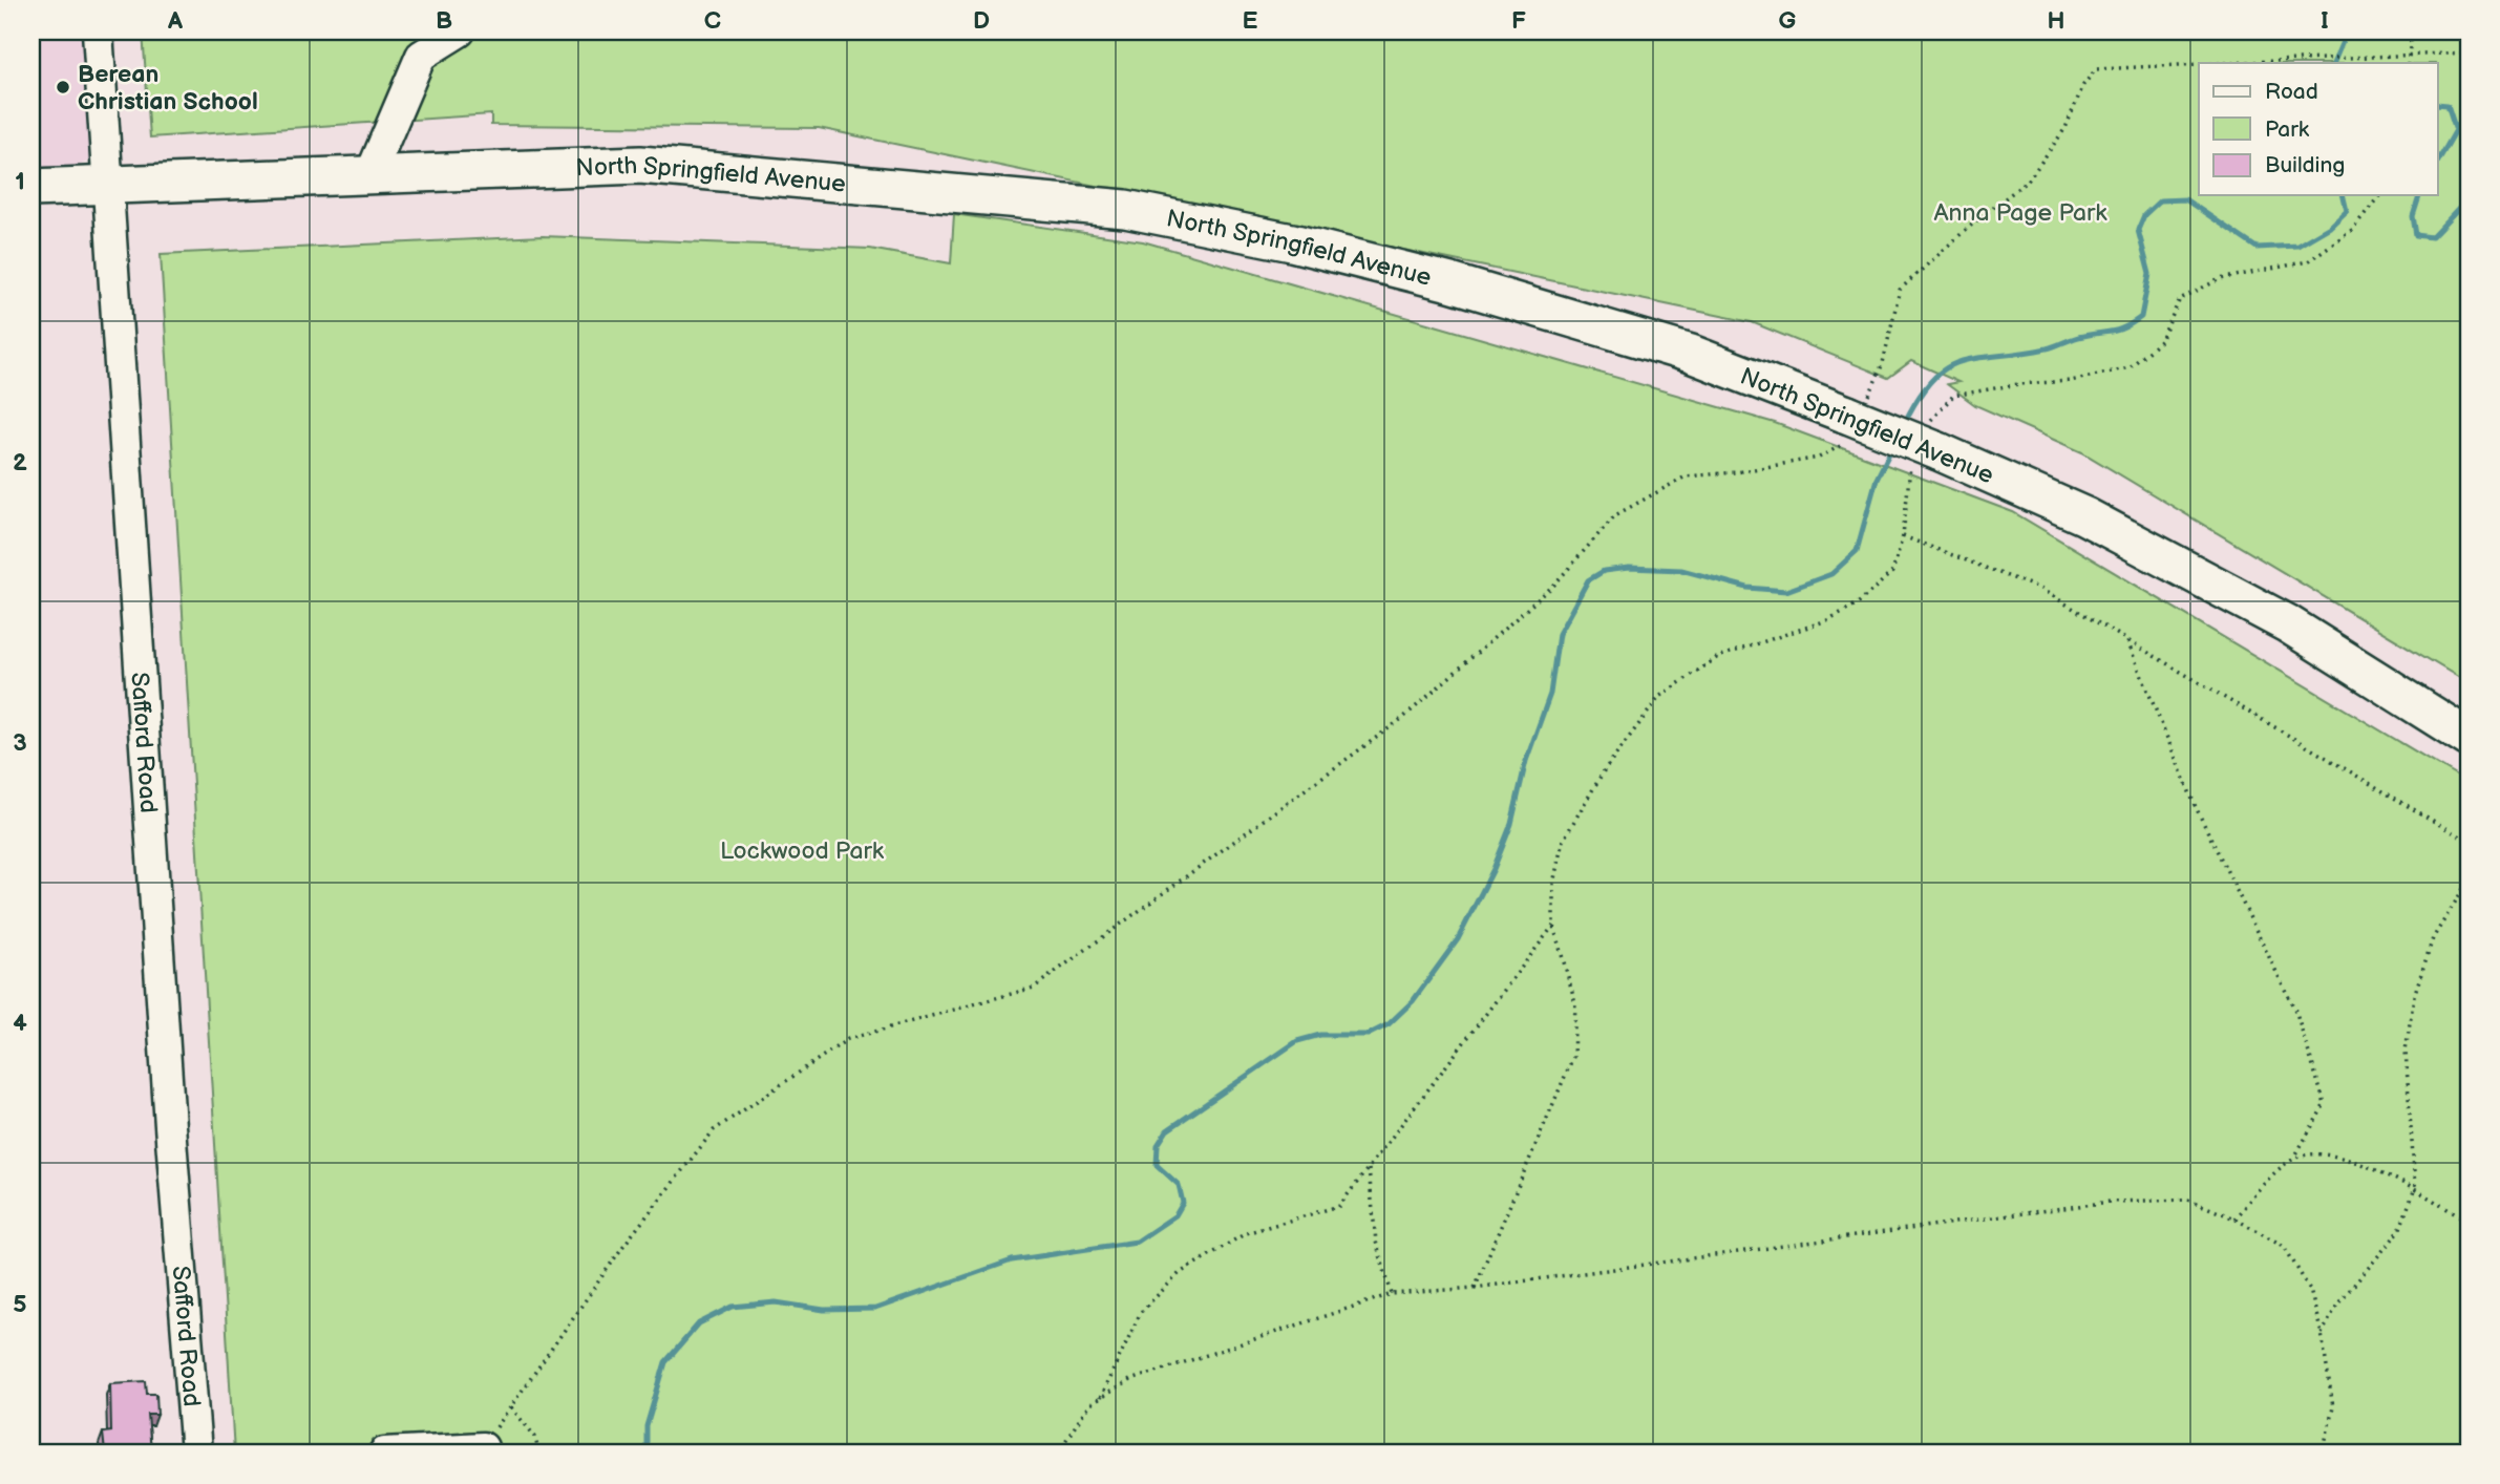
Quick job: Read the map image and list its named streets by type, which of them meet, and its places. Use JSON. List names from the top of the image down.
{
  "streets": {
    "main road": ["North Springfield Avenue"],
    "street": ["Safford Road"]
  },
  "crossings": [
    ["North Springfield Avenue", "Safford Road"]
  ],
  "parks": ["Anna Page Park", "Lockwood Park"],
  "places": ["Berean Christian School"],
  "legend": ["Road", "Park", "Building"],
  "grid": {
    "columns": [
      "A",
      "B",
      "C",
      "D",
      "E",
      "F",
      "G",
      "H",
      "I"
    ],
    "rows": [
      "1",
      "2",
      "3",
      "4",
      "5"
    ]
  }
}
